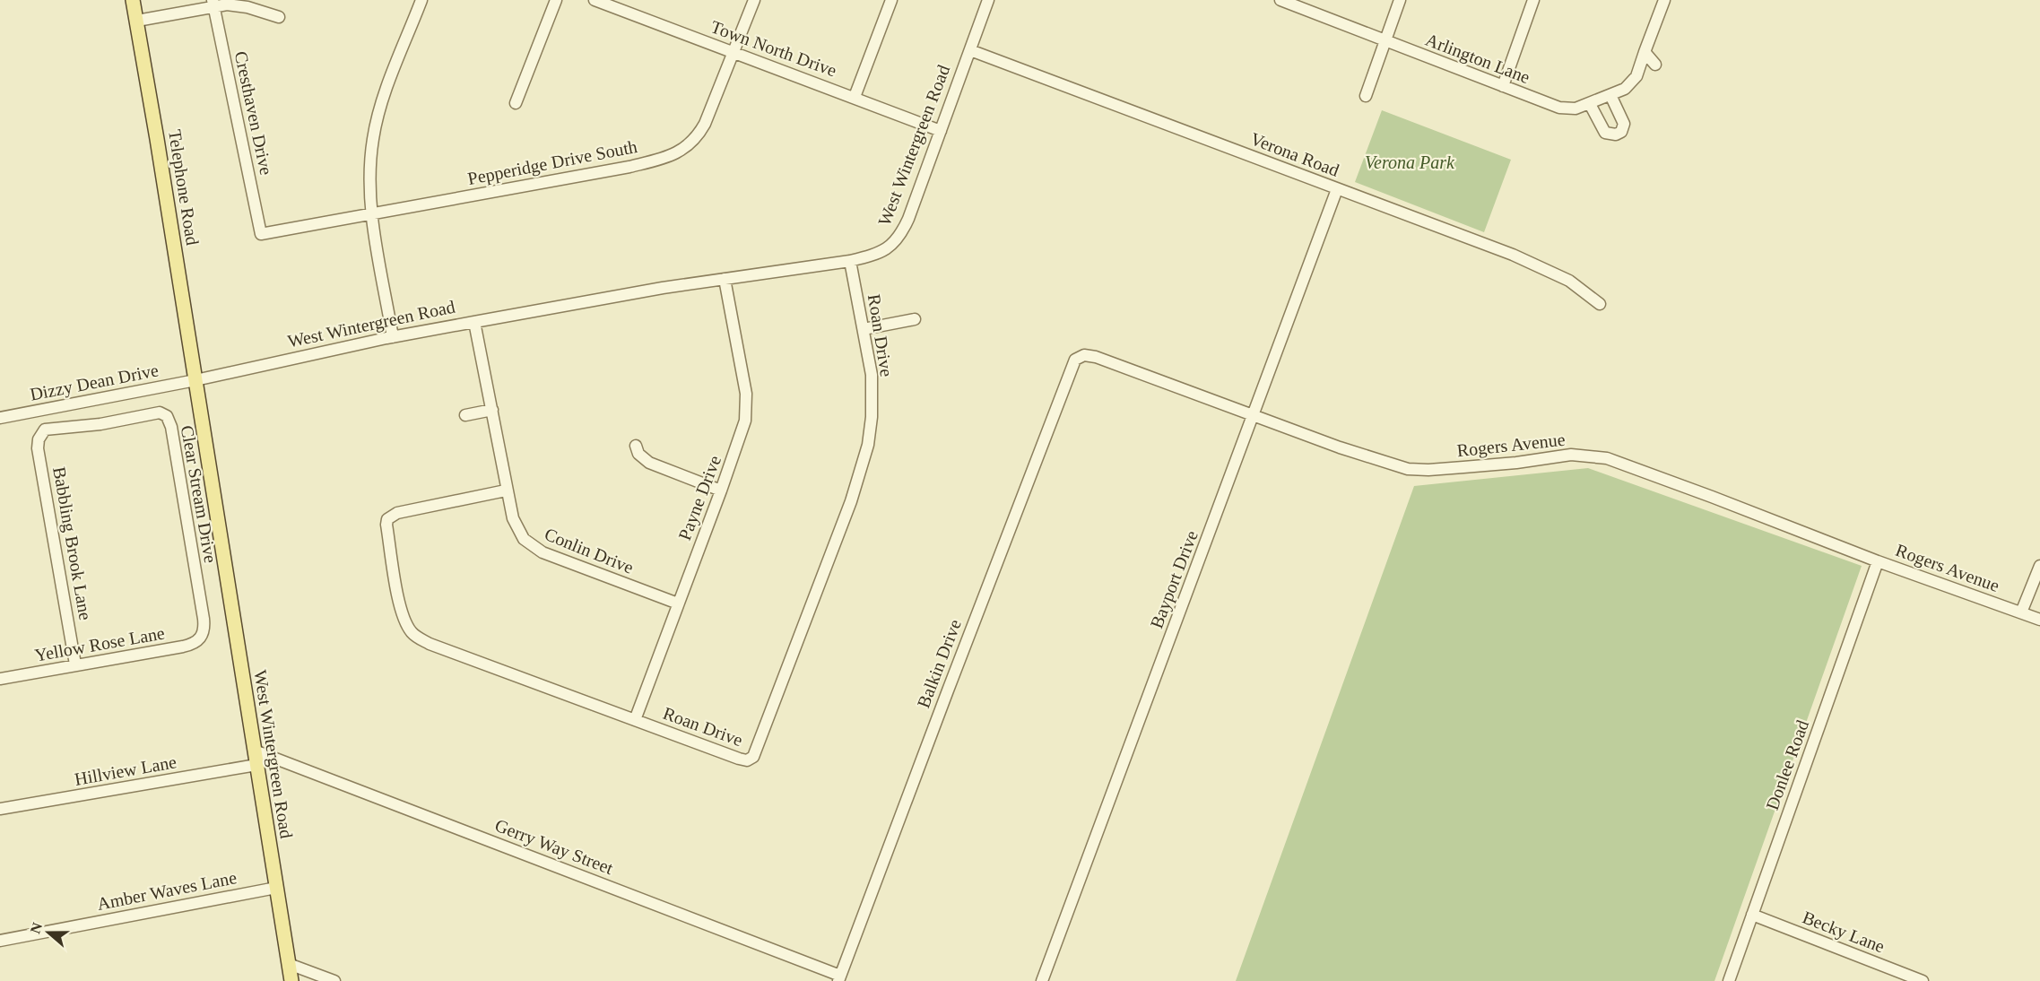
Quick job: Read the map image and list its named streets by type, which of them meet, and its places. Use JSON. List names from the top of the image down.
{
  "streets": {
    "main road": ["West Wintergreen Road", "Telephone Road"],
    "street": [
      "Town North Drive",
      "Arlington Lane",
      "Cresthaven Drive",
      "Verona Road",
      "Pepperidge Drive South",
      "Roan Drive",
      "Dizzy Dean Drive",
      "Rogers Avenue",
      "Clear Stream Drive",
      "Payne Drive",
      "Babbling Brook Lane",
      "Conlin Drive",
      "Bayport Drive",
      "Yellow Rose Lane",
      "Balkin Drive",
      "Donlee Road",
      "Hillview Lane",
      "Gerry Way Street",
      "Amber Waves Lane",
      "Becky Lane"
    ]
  },
  "crossings": [
    ["Town North Drive", "West Wintergreen Road"],
    ["Town North Drive", "Pepperidge Drive South"],
    ["Cresthaven Drive", "Pepperidge Drive South"],
    ["West Wintergreen Road", "Verona Road"],
    ["West Wintergreen Road", "Telephone Road"],
    ["West Wintergreen Road", "Roan Drive"],
    ["West Wintergreen Road", "Dizzy Dean Drive"],
    ["West Wintergreen Road", "Payne Drive"],
    ["West Wintergreen Road", "Conlin Drive"],
    ["West Wintergreen Road", "Hillview Lane"],
    ["West Wintergreen Road", "Gerry Way Street"],
    ["West Wintergreen Road", "Amber Waves Lane"],
    ["Verona Road", "Bayport Drive"],
    ["Telephone Road", "Dizzy Dean Drive"],
    ["Roan Drive", "Payne Drive"],
    ["Roan Drive", "Conlin Drive"],
    ["Rogers Avenue", "Bayport Drive"],
    ["Rogers Avenue", "Balkin Drive"],
    ["Rogers Avenue", "Donlee Road"],
    ["Clear Stream Drive", "Babbling Brook Lane"],
    ["Clear Stream Drive", "Yellow Rose Lane"],
    ["Payne Drive", "Conlin Drive"],
    ["Babbling Brook Lane", "Yellow Rose Lane"],
    ["Balkin Drive", "Gerry Way Street"],
    ["Donlee Road", "Becky Lane"]
  ],
  "parks": ["Verona Park"],
  "north": "left"
}
